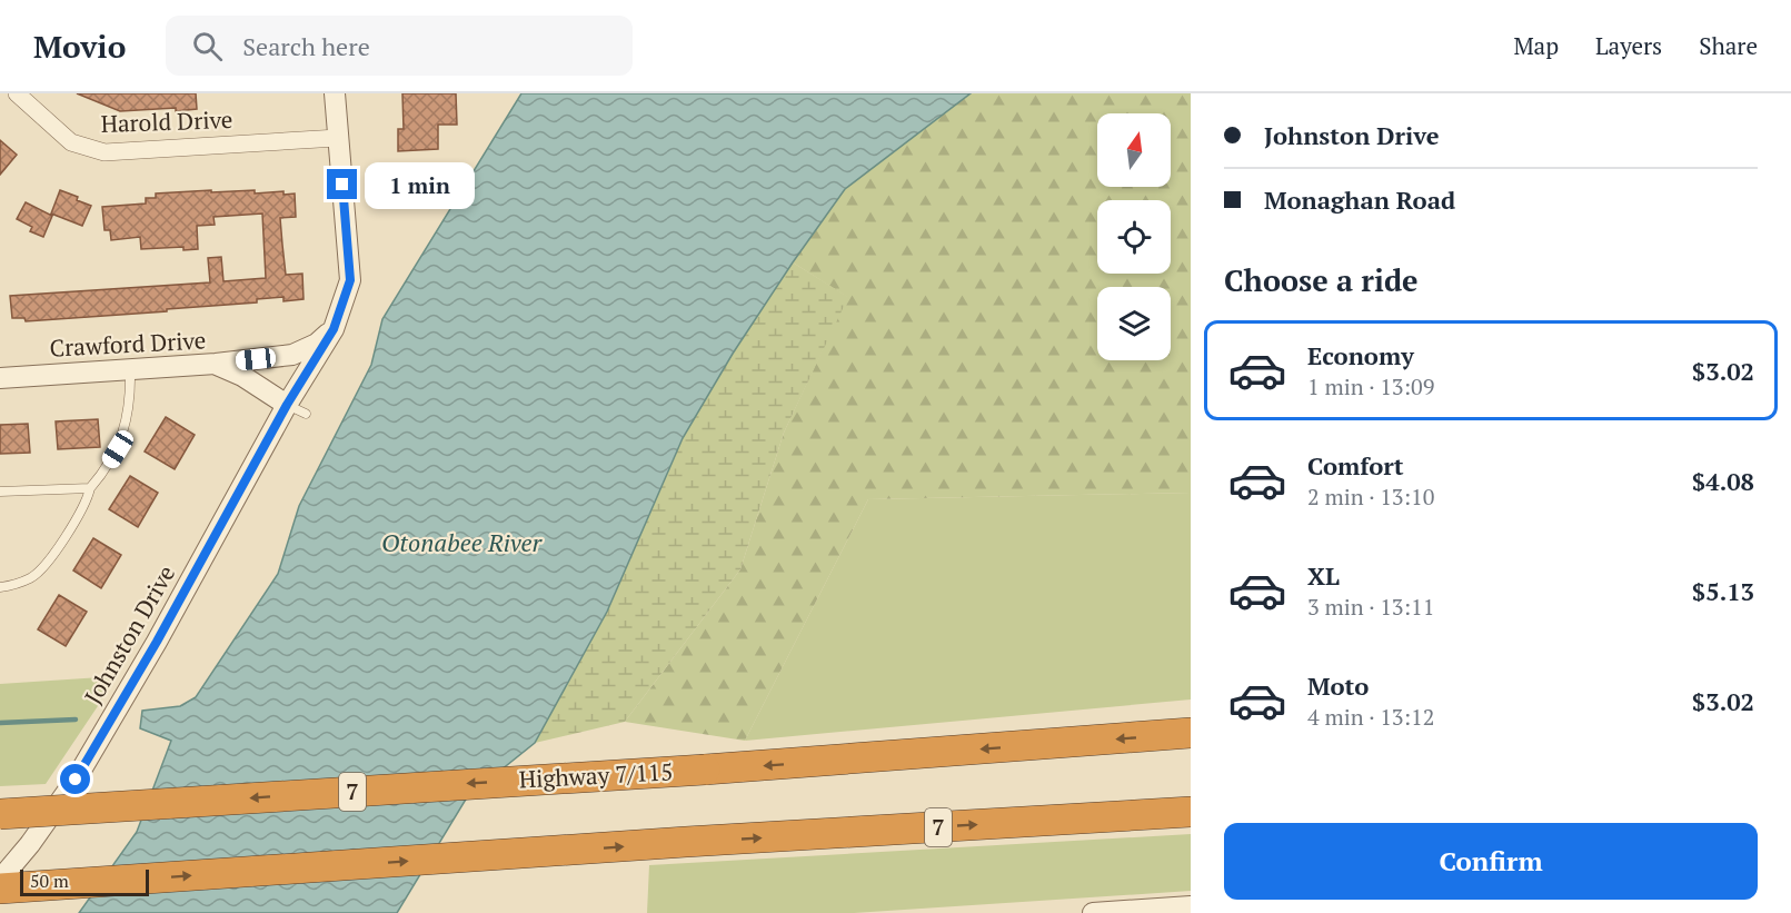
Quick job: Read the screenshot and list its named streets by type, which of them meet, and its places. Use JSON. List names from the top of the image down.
{
  "streets": {
    "highway": ["Highway 7/115", "7"],
    "street": ["Harold Drive", "Crawford Drive", "Johnston Drive"]
  },
  "crossings": [
    ["Harold Drive", "Johnston Drive"],
    ["Crawford Drive", "Johnston Drive"]
  ],
  "water": ["Otonabee River"],
  "scale_bar": "50 m",
  "north": "top",
  "page": {
    "header": "Movio",
    "search": "Search here",
    "nav": ["Map", "Layers", "Share"],
    "banner": ["Johnston Drive", "Monaghan Road"],
    "bubble": "1 min",
    "heading": "Choose a ride",
    "list": [
      {
        "name": "Economy",
        "note": "1 min · 13:09",
        "value": "$3.02"
      },
      {
        "name": "Comfort",
        "note": "2 min · 13:10",
        "value": "$4.08"
      },
      {
        "name": "XL",
        "note": "3 min · 13:11",
        "value": "$5.13"
      },
      {
        "name": "Moto",
        "note": "4 min · 13:12",
        "value": "$3.02"
      }
    ],
    "buttons": "Confirm",
    "scale": "50 m"
  }
}
